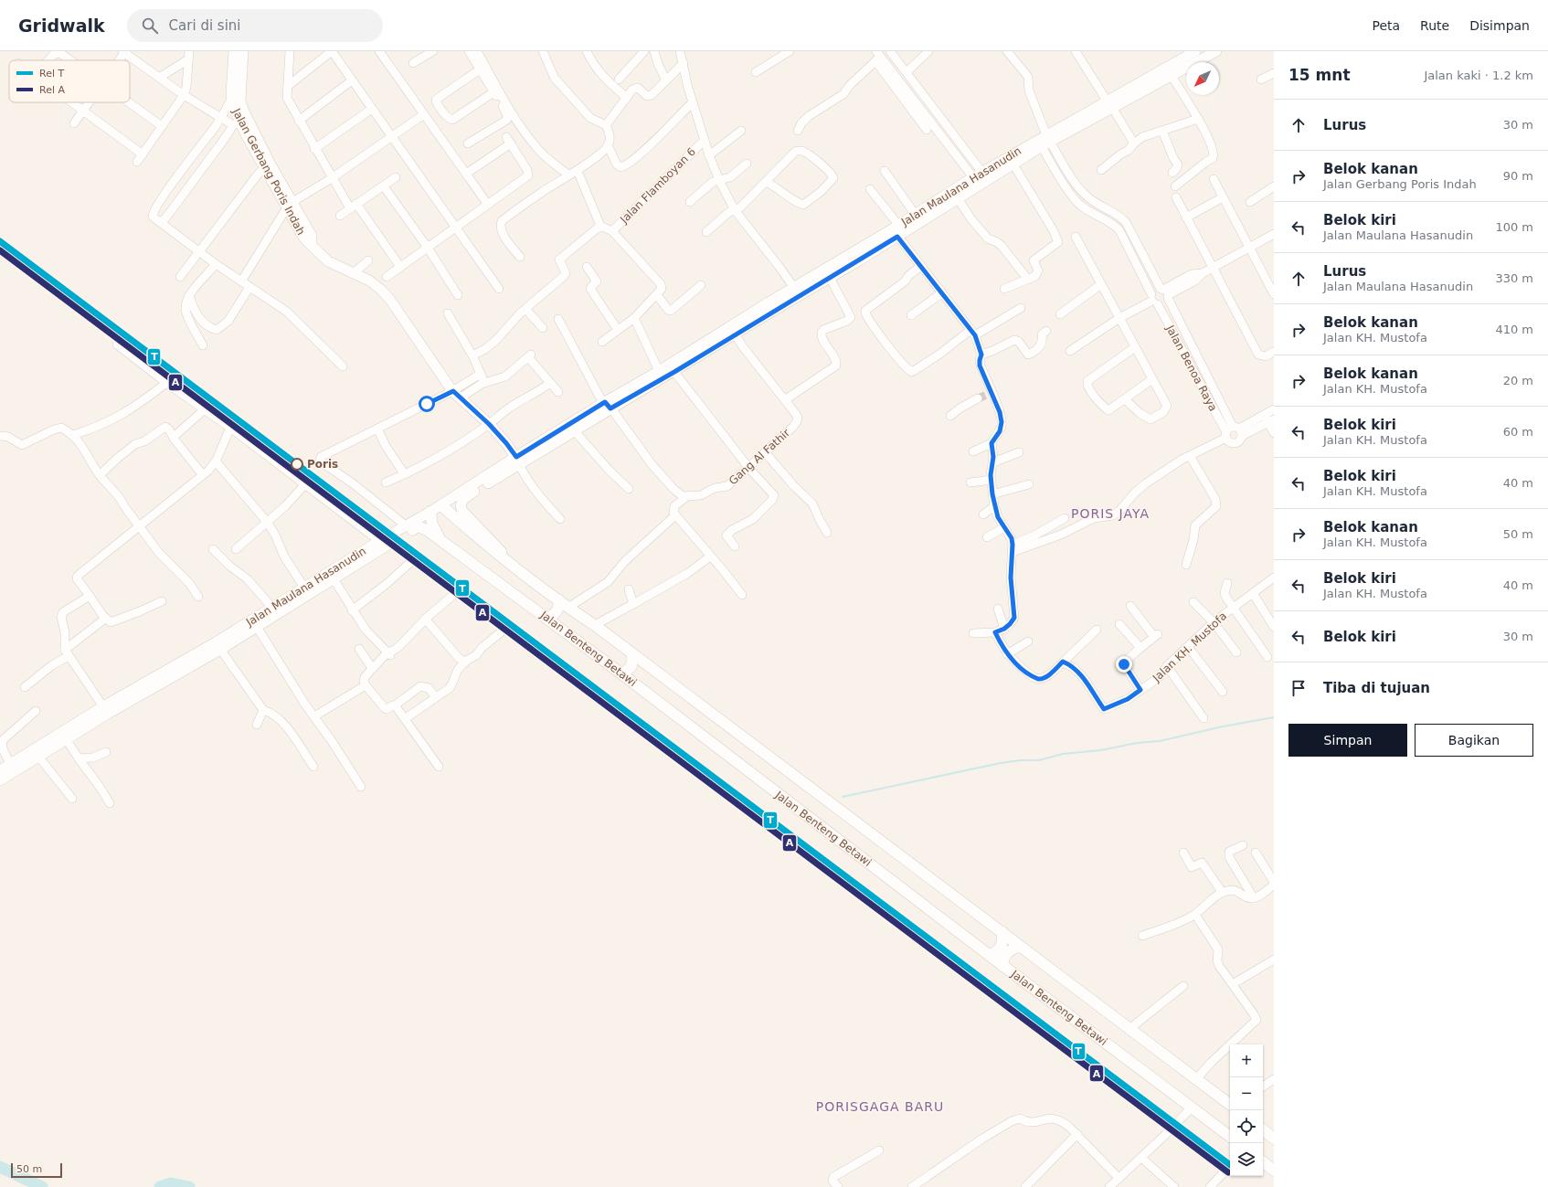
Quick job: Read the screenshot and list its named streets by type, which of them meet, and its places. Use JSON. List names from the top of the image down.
{
  "streets": {
    "main road": ["Jalan Benteng Betawi"],
    "street": [
      "Jalan Gerbang Poris Indah",
      "Jalan Flamboyan 6",
      "Jalan Maulana Hasanudin",
      "Jalan Benoa Raya",
      "Gang Al Fathir",
      "Jalan KH. Mustofa"
    ]
  },
  "crossings": [
    ["Jalan Gerbang Poris Indah", "Jalan Maulana Hasanudin"],
    ["Jalan Maulana Hasanudin", "Jalan Benoa Raya"],
    ["Jalan Maulana Hasanudin", "Gang Al Fathir"],
    ["Jalan Maulana Hasanudin", "Jalan Benteng Betawi"]
  ],
  "districts": ["PORIS JAYA", "PORISGAGA BARU"],
  "places": ["Poris"],
  "lines": ["rail line T", "rail line A"],
  "legend": ["Rel T", "Rel A"],
  "scale_bar": "50 m",
  "north": "bottom left",
  "page": {
    "header": "Gridwalk",
    "search": "Cari di sini",
    "nav": ["Peta", "Rute", "Disimpan"],
    "heading": ["15 mnt", "Jalan kaki · 1.2 km"],
    "list": [
      ["Lurus", "30 m"],
      ["Belok kanan", "Jalan Gerbang Poris Indah", "90 m"],
      ["Belok kiri", "Jalan Maulana Hasanudin", "100 m"],
      ["Lurus", "Jalan Maulana Hasanudin", "330 m"],
      ["Belok kanan", "Jalan KH. Mustofa", "410 m"],
      ["Belok kanan", "Jalan KH. Mustofa", "20 m"],
      ["Belok kiri", "Jalan KH. Mustofa", "60 m"],
      ["Belok kiri", "Jalan KH. Mustofa", "40 m"],
      ["Belok kanan", "Jalan KH. Mustofa", "50 m"],
      ["Belok kiri", "Jalan KH. Mustofa", "40 m"],
      ["Belok kiri", "30 m"],
      "Tiba di tujuan"
    ],
    "buttons": ["Simpan", "Bagikan"],
    "map_buttons": ["+", "−"],
    "scale": "50 m"
  }
}
